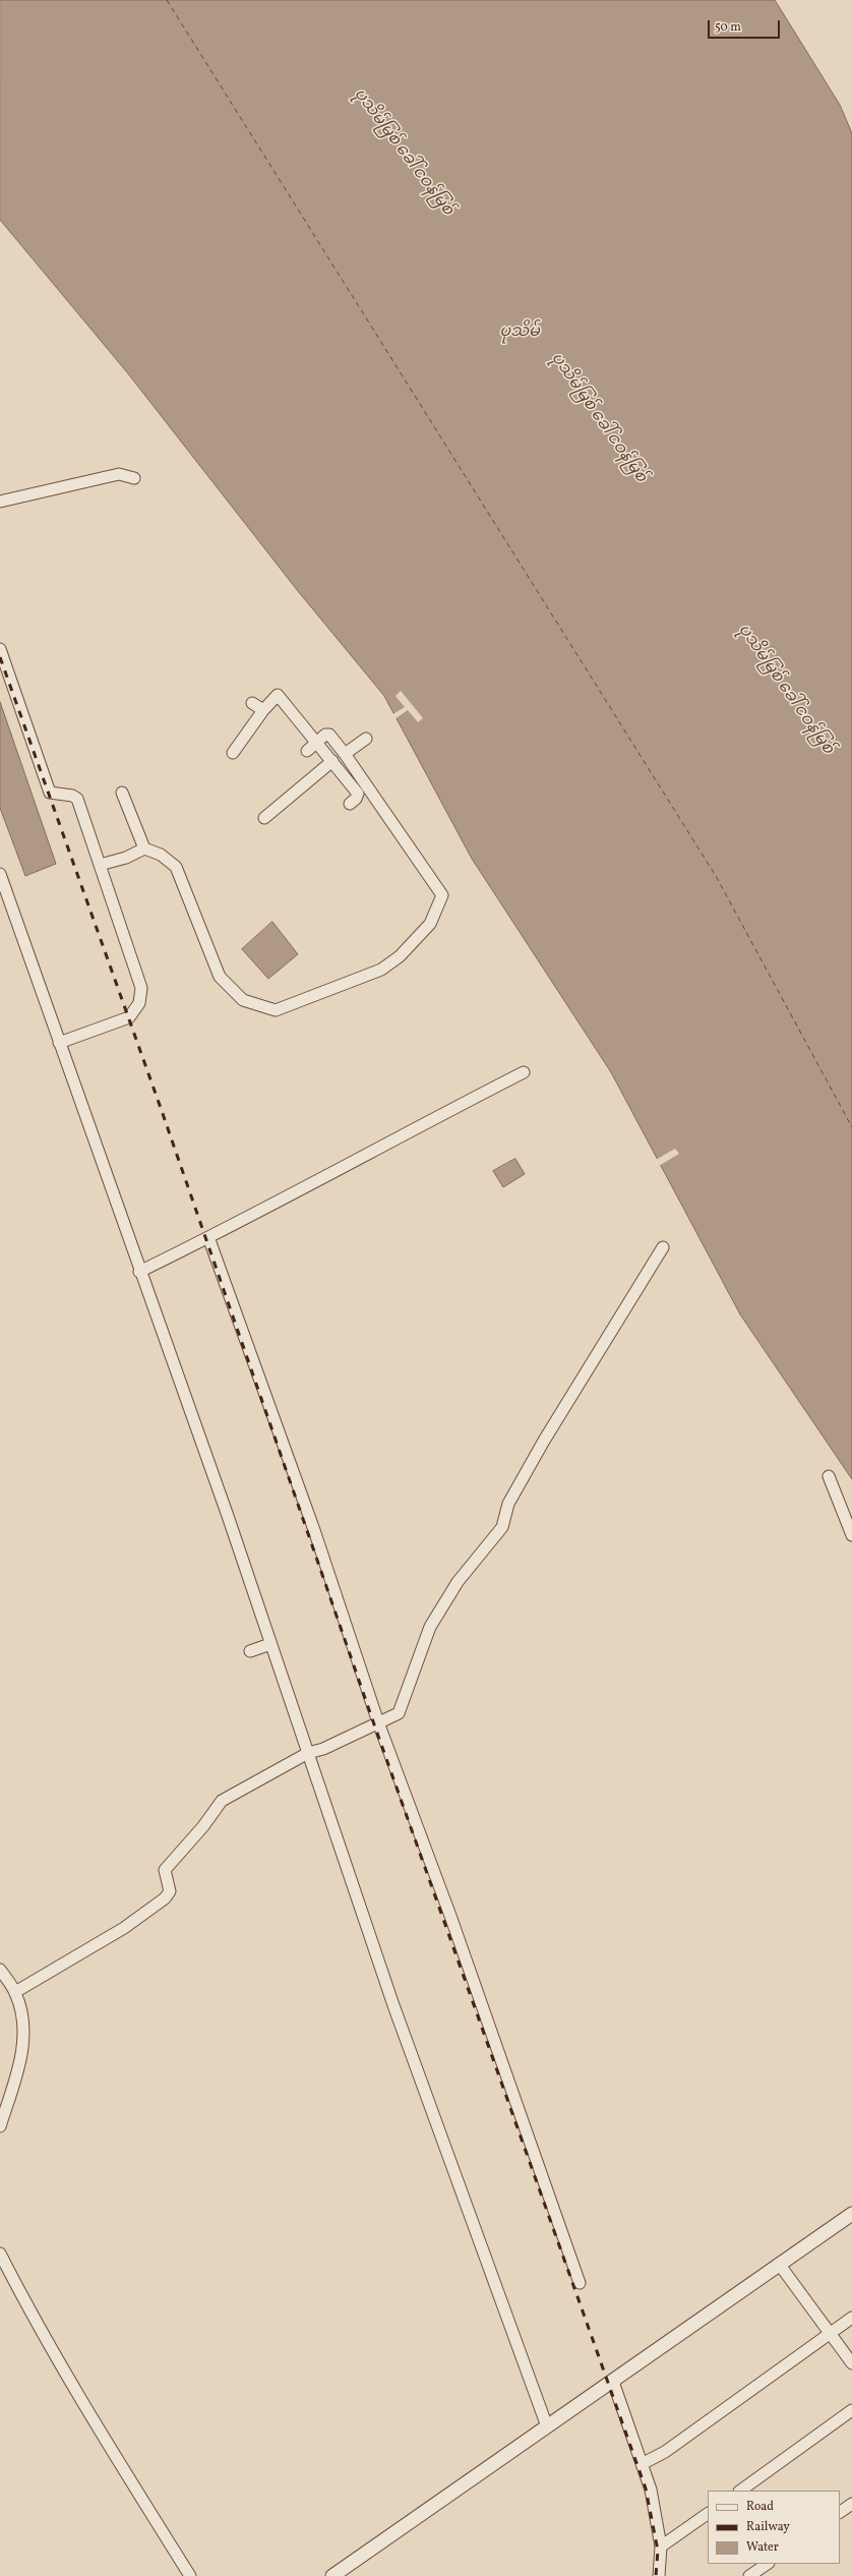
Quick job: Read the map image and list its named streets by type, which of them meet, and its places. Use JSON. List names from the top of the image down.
{
  "water": ["ပုသိမ်မြစ် ခေါ် ငဝန်မြစ်", "ပုသိမ်"],
  "legend": ["Road", "Railway", "Water"],
  "scale_bar": "50 m"
}
